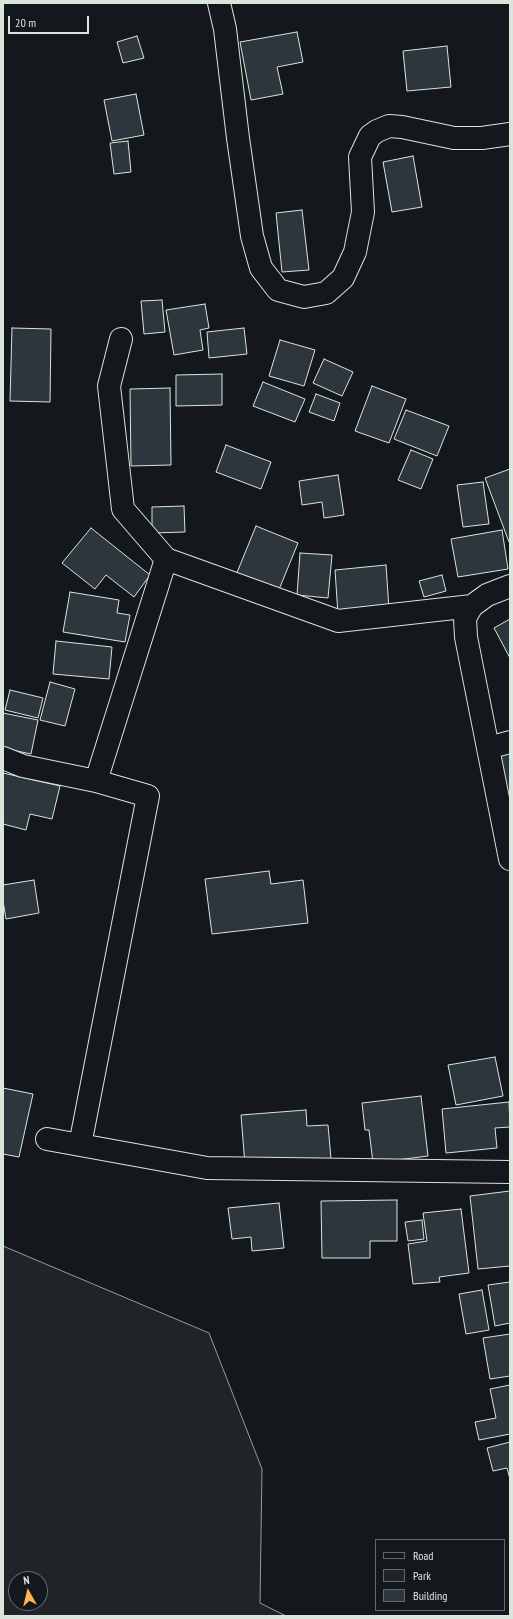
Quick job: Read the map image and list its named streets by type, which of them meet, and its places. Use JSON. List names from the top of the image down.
{
  "legend": ["Road", "Park", "Building"],
  "scale_bar": "20 m",
  "north": "top"
}
